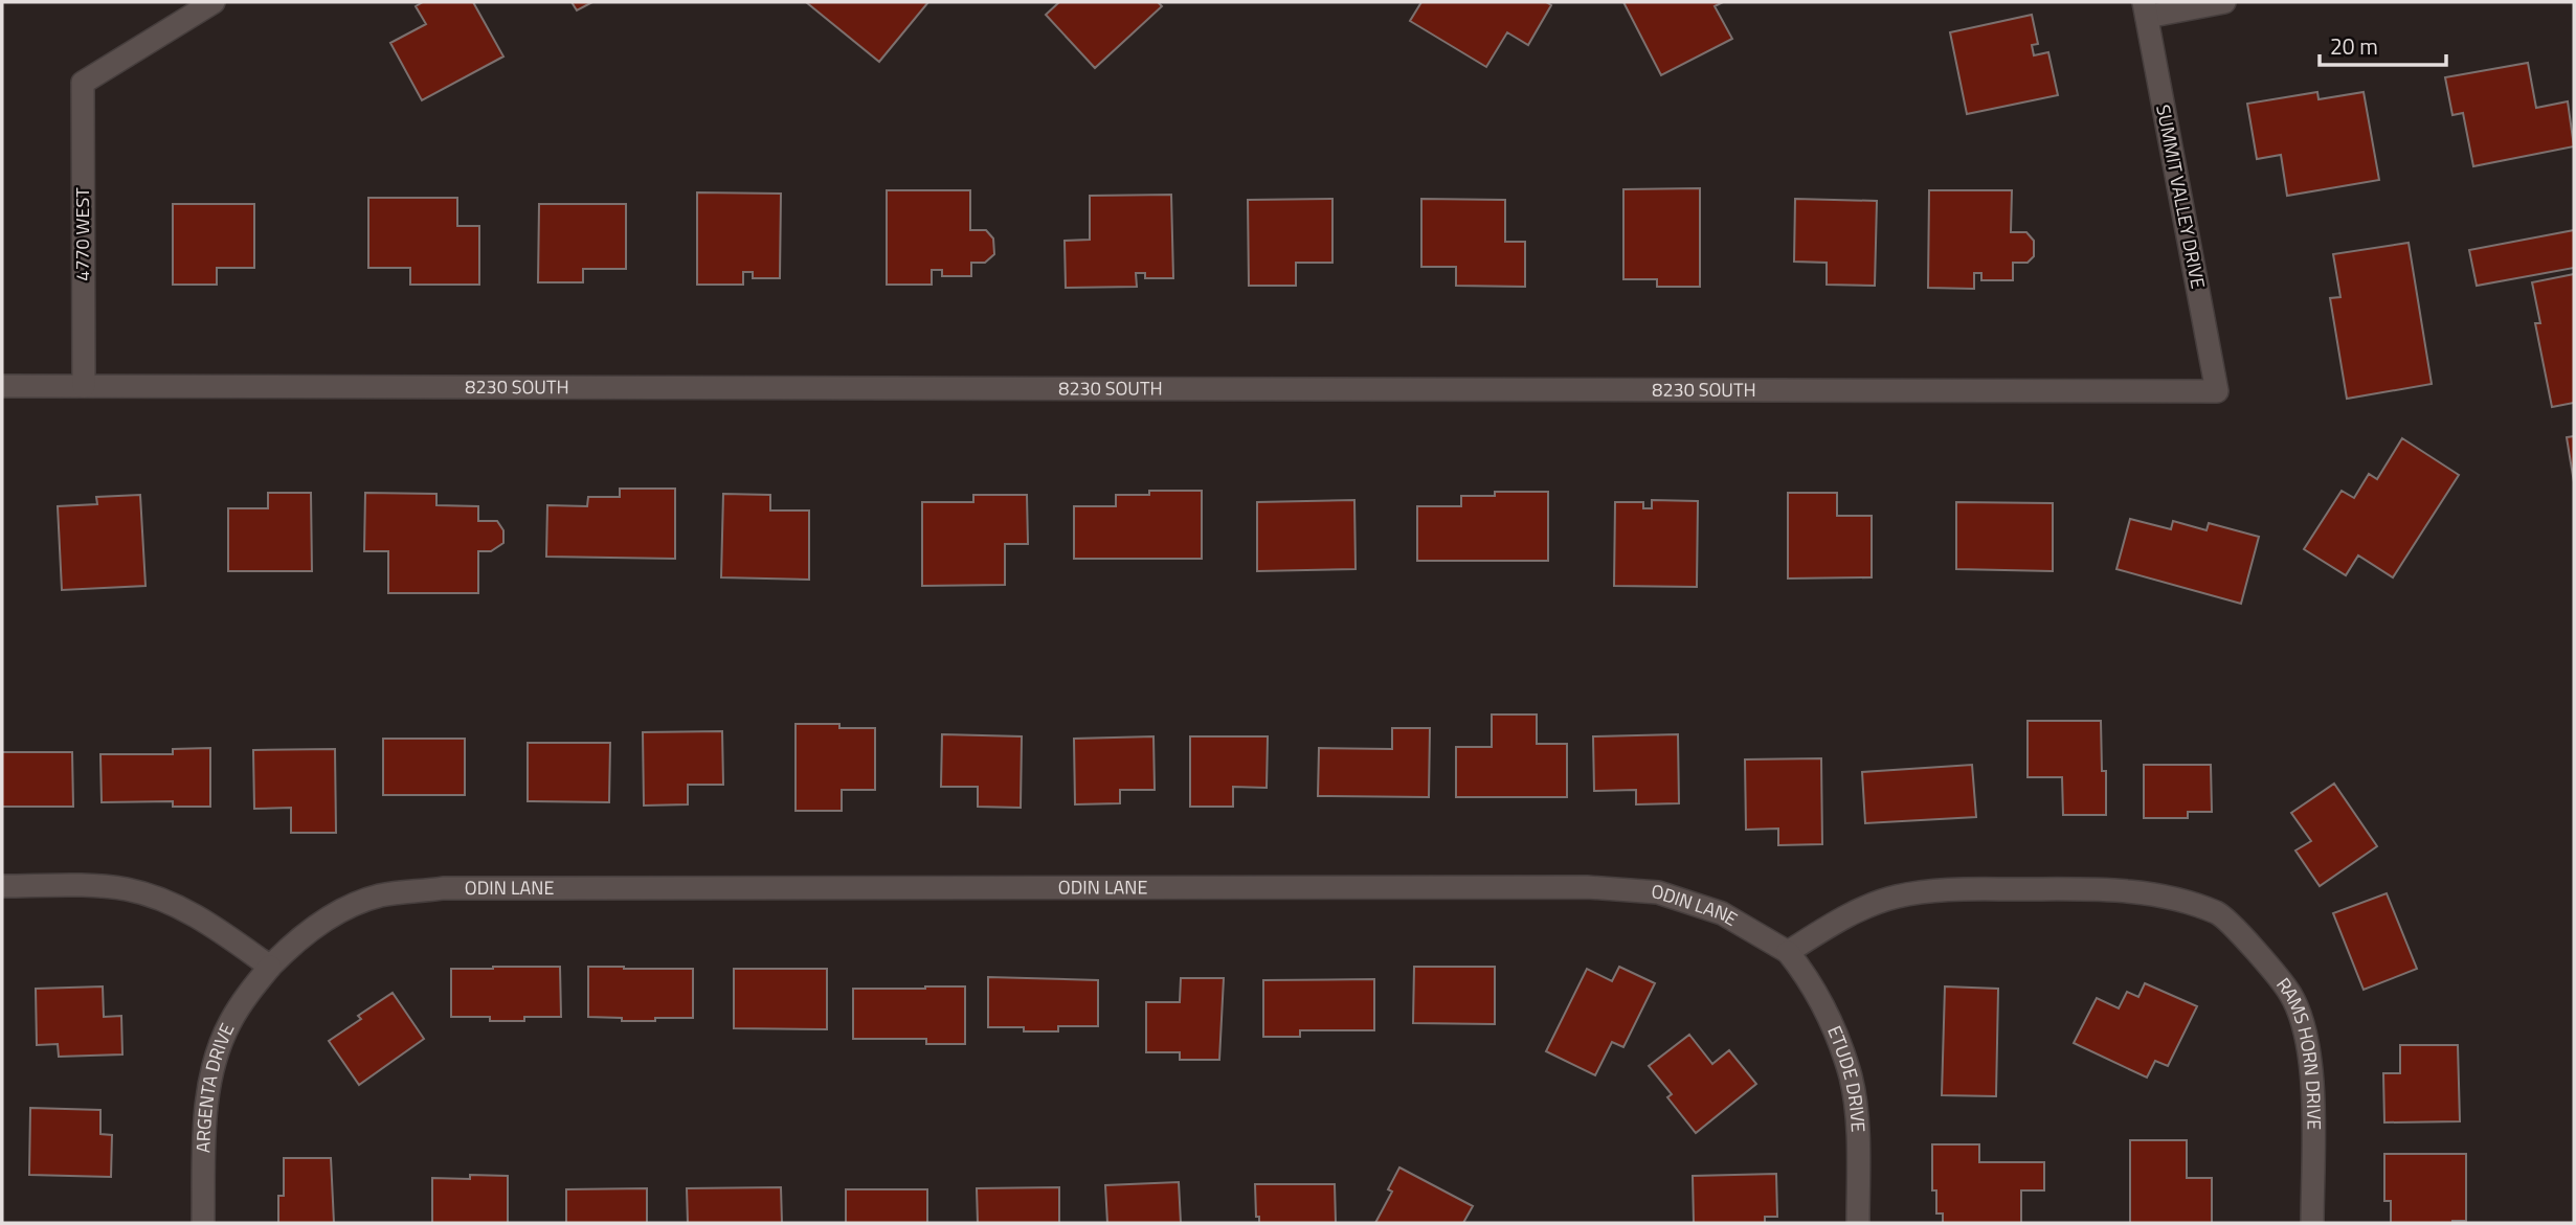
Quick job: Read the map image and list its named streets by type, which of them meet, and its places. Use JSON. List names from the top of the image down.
{
  "streets": {
    "street": [
      "SUMMIT VALLEY DRIVE",
      "4770 WEST",
      "8230 SOUTH",
      "ODIN LANE",
      "RAMS HORN DRIVE",
      "ETUDE DRIVE",
      "ARGENTA DRIVE"
    ]
  },
  "crossings": [
    ["SUMMIT VALLEY DRIVE", "8230 SOUTH"],
    ["4770 WEST", "8230 SOUTH"],
    ["ODIN LANE", "RAMS HORN DRIVE"],
    ["ODIN LANE", "ETUDE DRIVE"],
    ["ODIN LANE", "ARGENTA DRIVE"],
    ["RAMS HORN DRIVE", "ETUDE DRIVE"]
  ],
  "scale_bar": "20 m"
}
